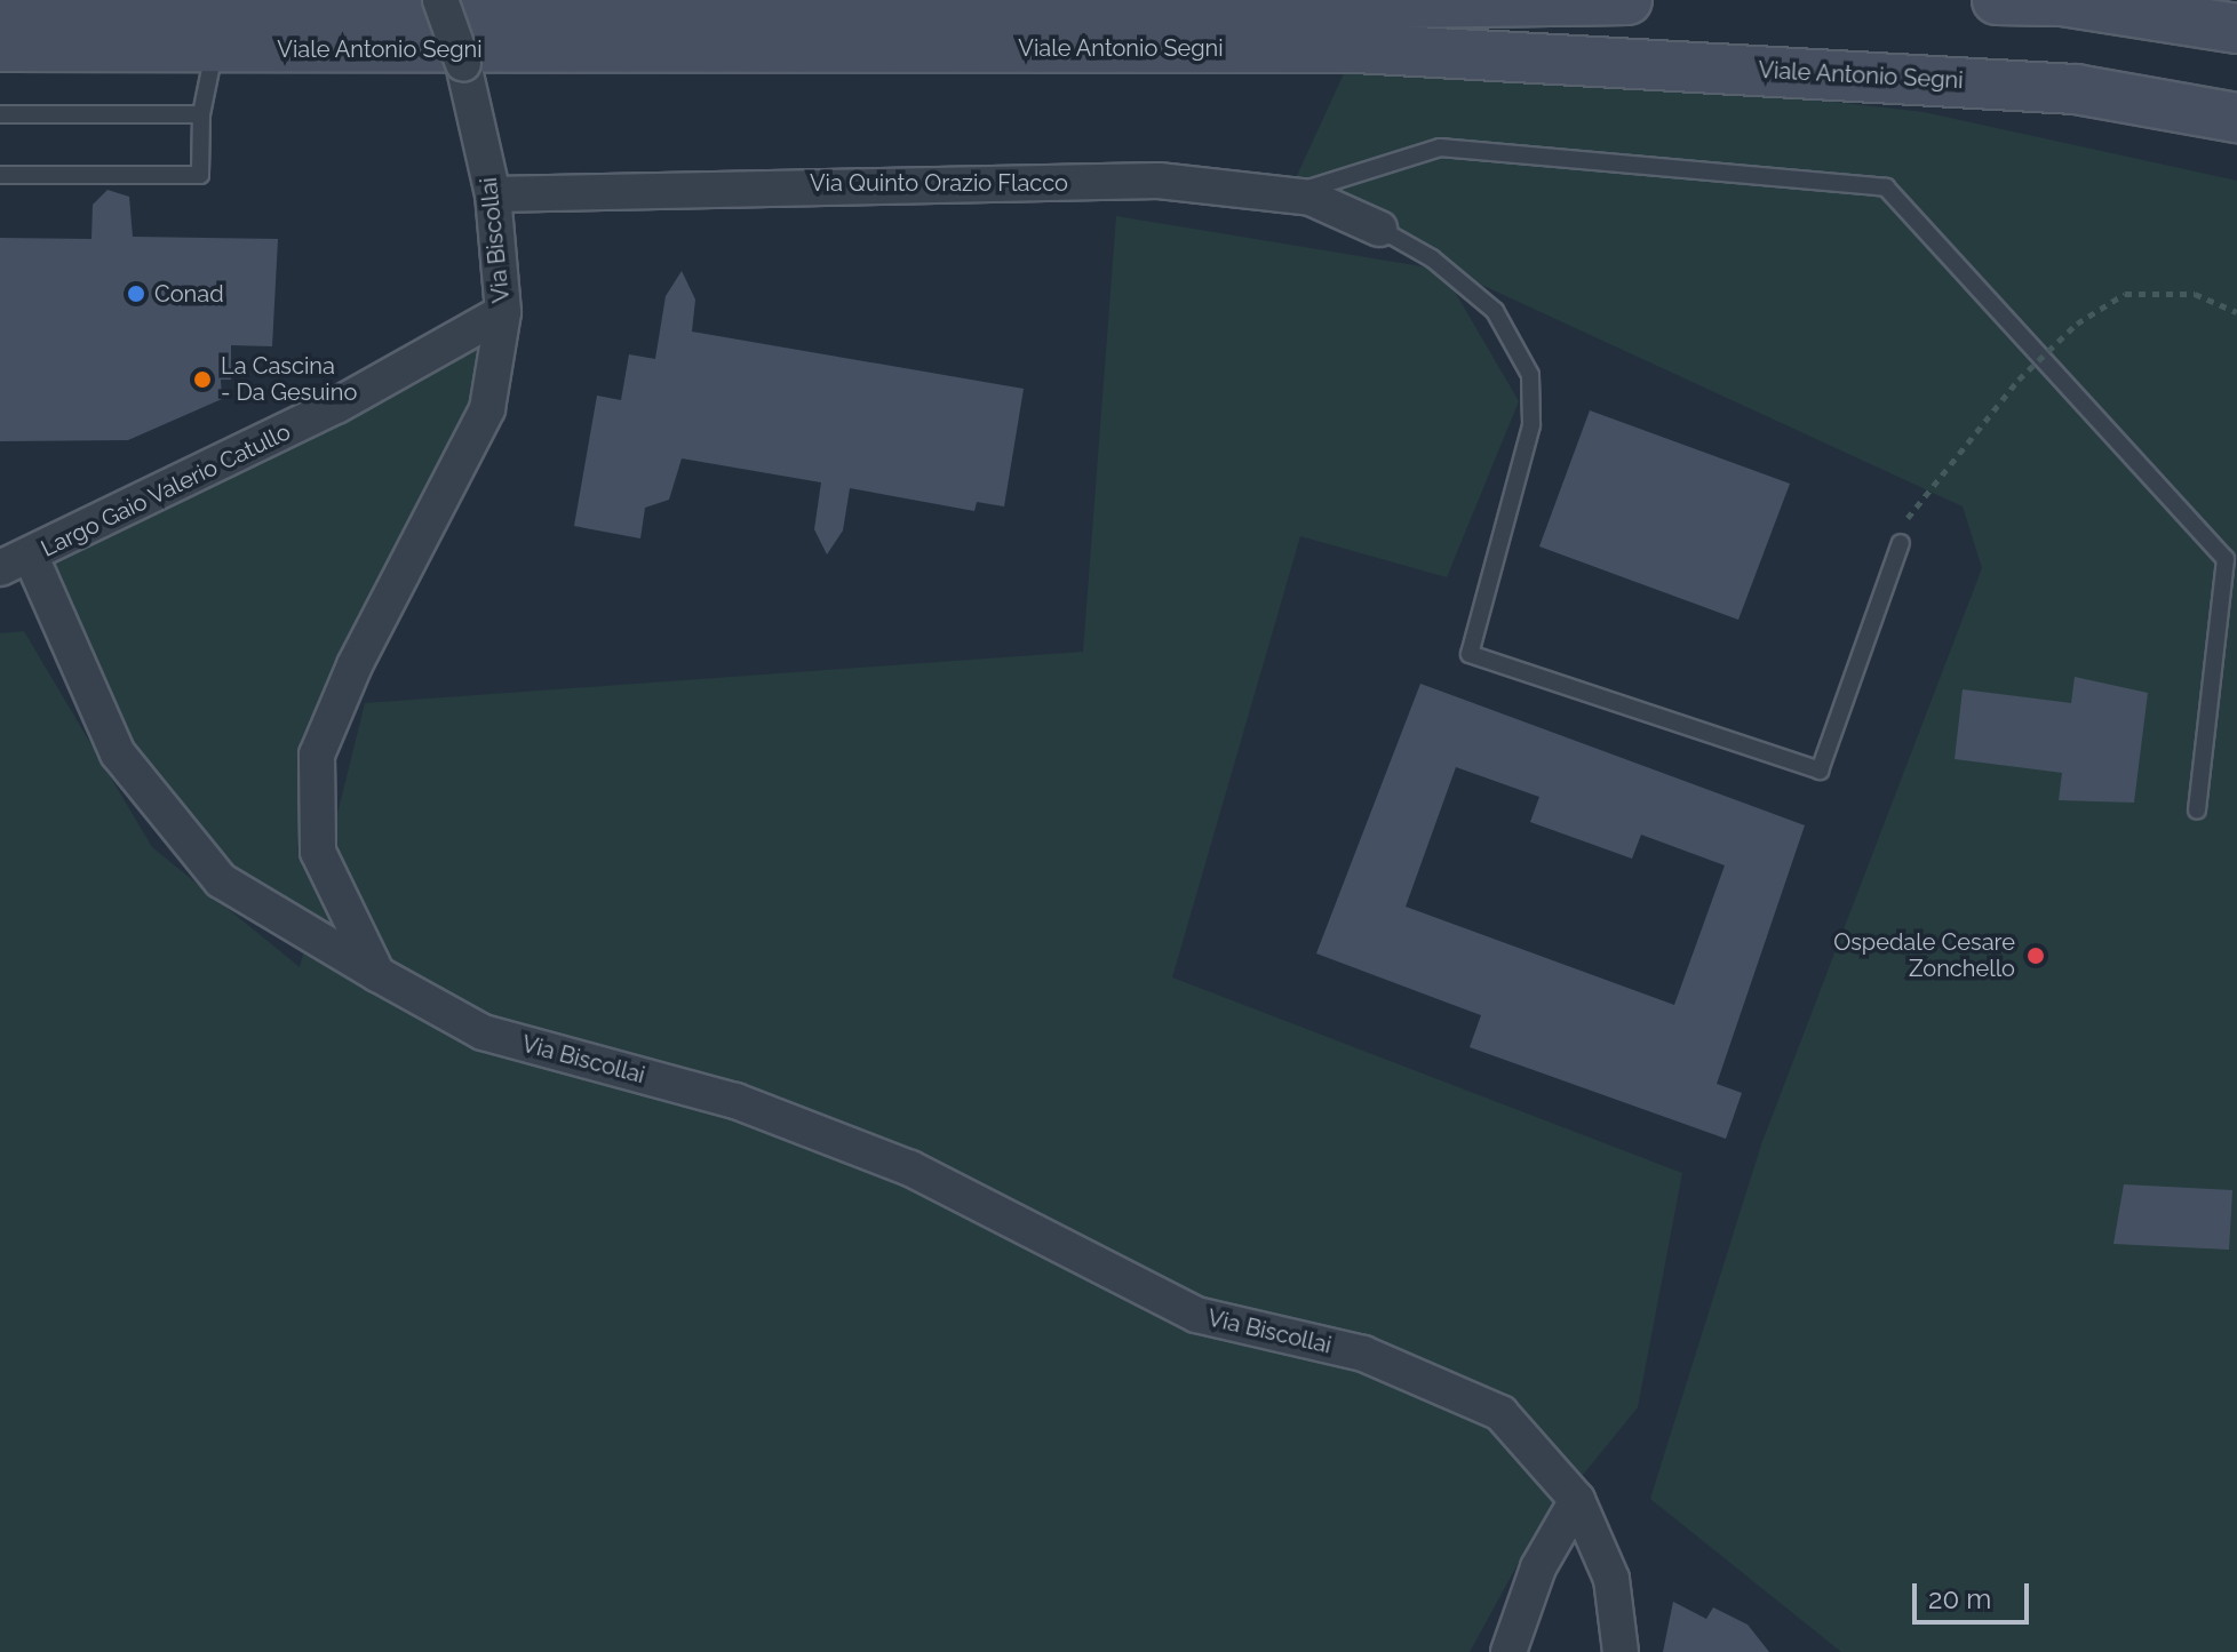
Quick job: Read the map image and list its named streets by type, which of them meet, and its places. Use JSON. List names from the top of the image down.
{
  "streets": {
    "main road": ["Viale Antonio Segni"],
    "street": ["Via Quinto Orazio Flacco", "Via Biscollai", "Largo Gaio Valerio Catullo"]
  },
  "crossings": [
    ["Via Quinto Orazio Flacco", "Via Biscollai"],
    ["Via Biscollai", "Largo Gaio Valerio Catullo"]
  ],
  "places": ["Conad", "La Cascina - Da Gesuino", "Ospedale Cesare Zonchello"],
  "scale_bar": "20 m"
}
